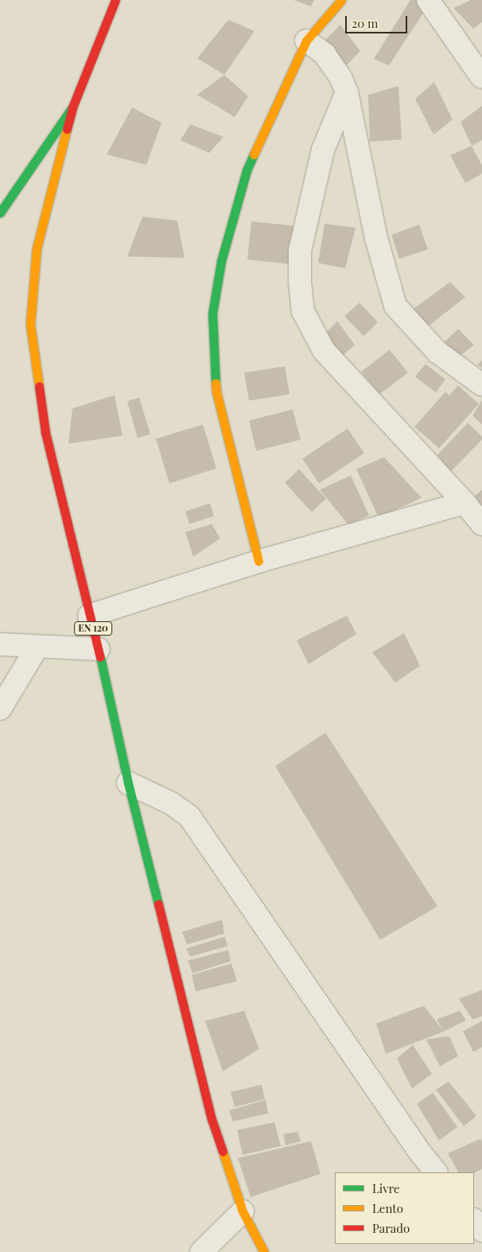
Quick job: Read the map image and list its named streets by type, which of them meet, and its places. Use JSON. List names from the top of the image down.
{
  "streets": {
    "main road": ["EN 120"]
  },
  "legend": ["Livre", "Lento", "Parado"],
  "scale_bar": "20 m"
}
